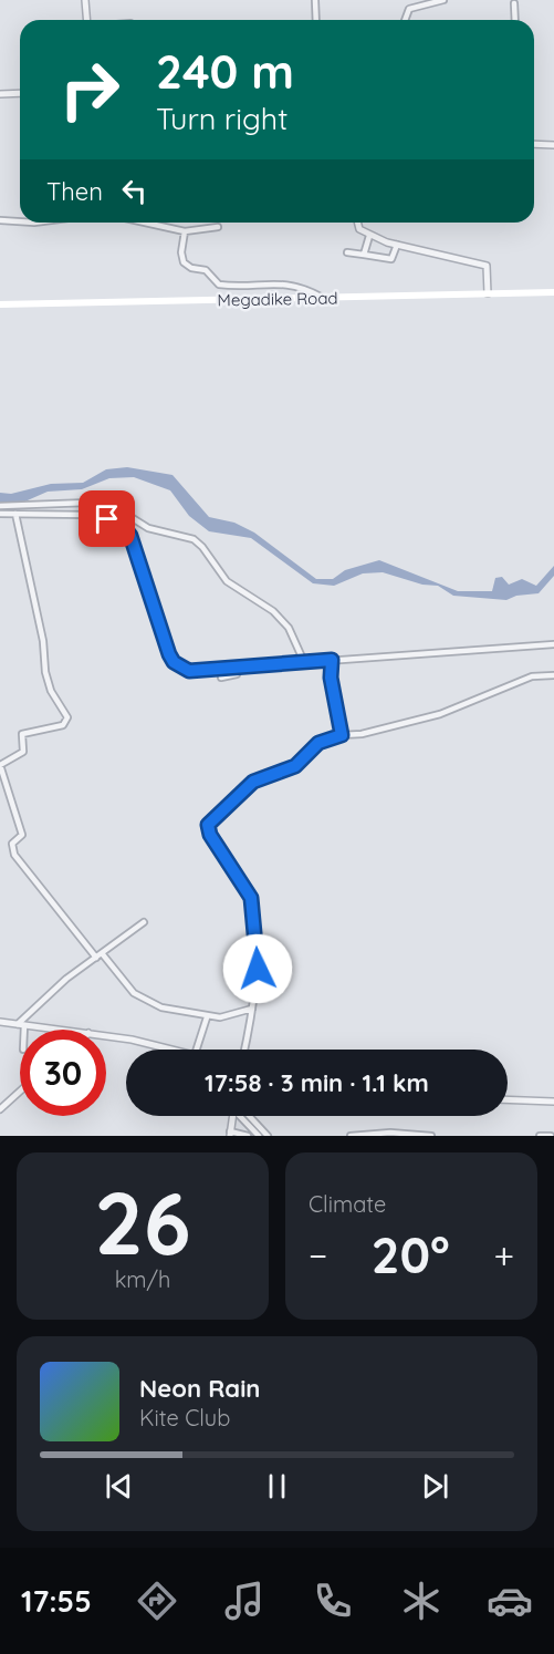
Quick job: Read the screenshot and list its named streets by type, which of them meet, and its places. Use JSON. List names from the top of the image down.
{
  "streets": {
    "main road": ["Megadike Road"]
  },
  "page": {
    "turn": ["240 m", "Turn right"],
    "then": "Then",
    "limit": "30",
    "trip": "17:58 · 3 min · 1.1 km",
    "tile": [
      ["26", "km/h"],
      "Climate"
    ],
    "heat": ["−", "20°", "+"],
    "song": ["Neon Rain", "Kite Club"],
    "tabs": "17:55"
  }
}
